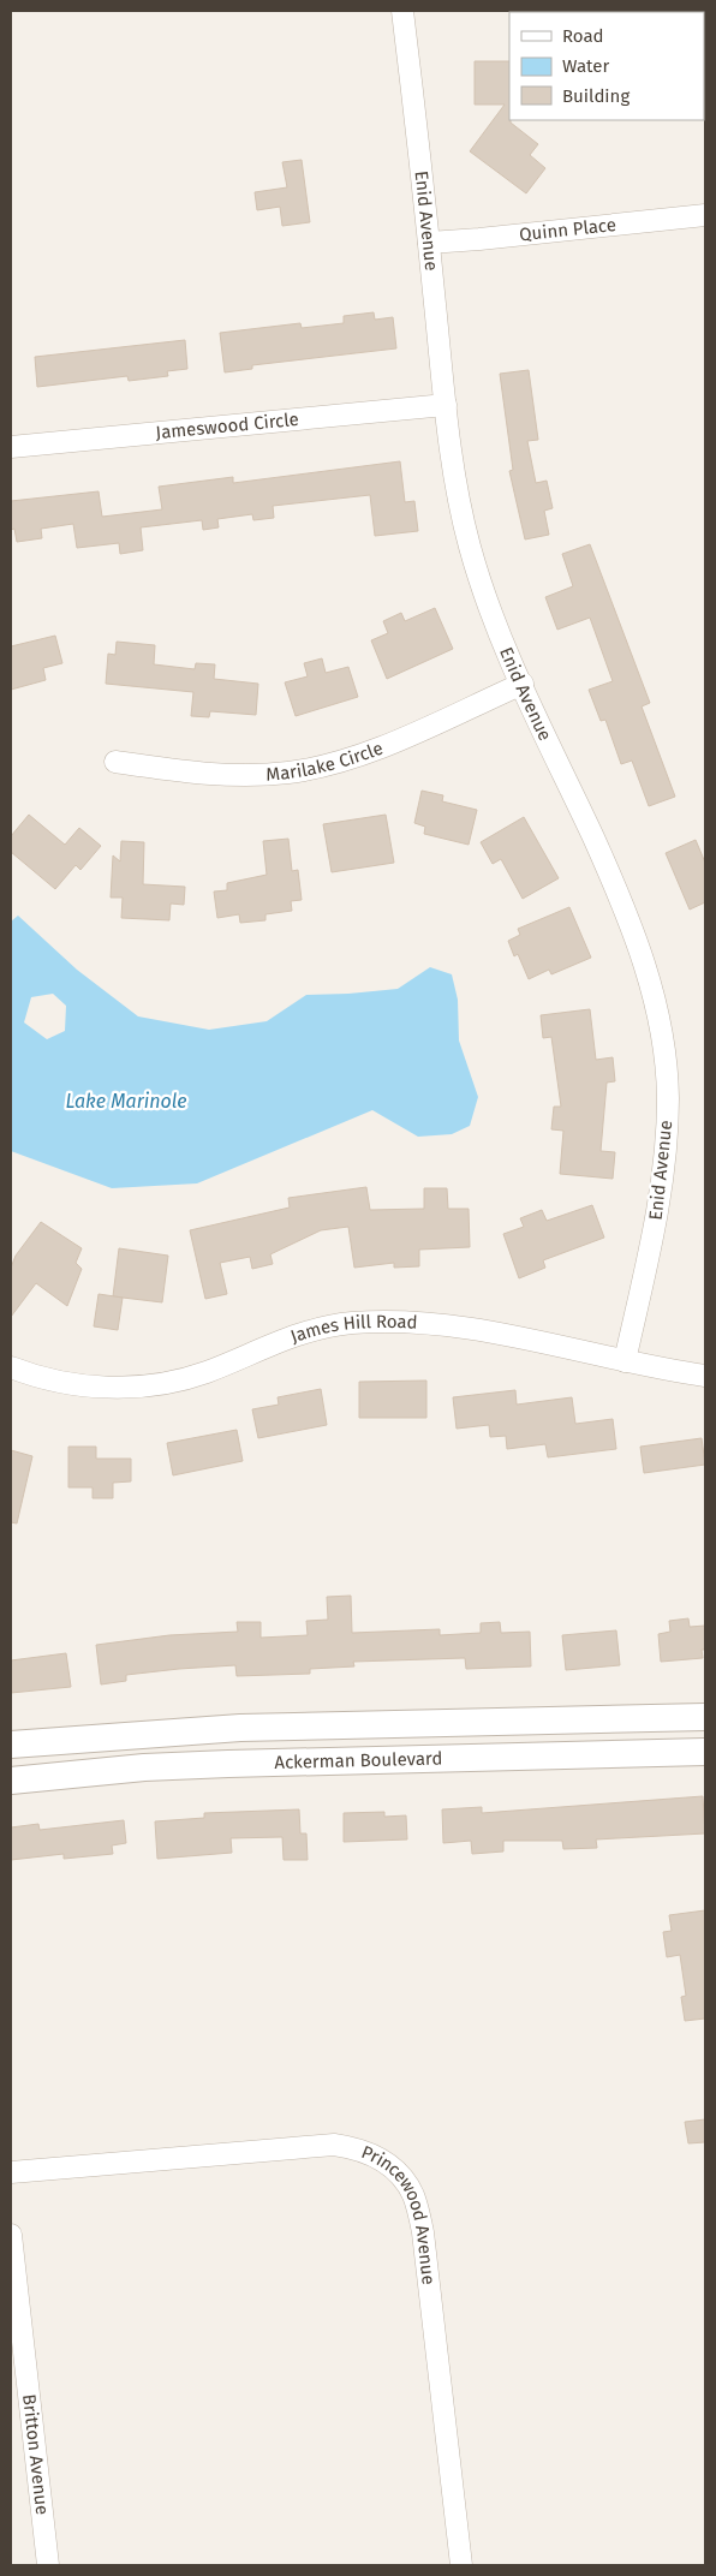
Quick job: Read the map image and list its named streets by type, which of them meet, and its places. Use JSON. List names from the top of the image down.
{
  "streets": {
    "street": [
      "Enid Avenue",
      "Quinn Place",
      "Jameswood Circle",
      "Marilake Circle",
      "James Hill Road",
      "Ackerman Boulevard",
      "Princewood Avenue",
      "Britton Avenue"
    ]
  },
  "crossings": [
    ["Enid Avenue", "Quinn Place"],
    ["Enid Avenue", "Jameswood Circle"],
    ["Enid Avenue", "Marilake Circle"],
    ["Enid Avenue", "James Hill Road"]
  ],
  "water": ["Lake Marinole"],
  "legend": ["Road", "Water", "Building"]
}
